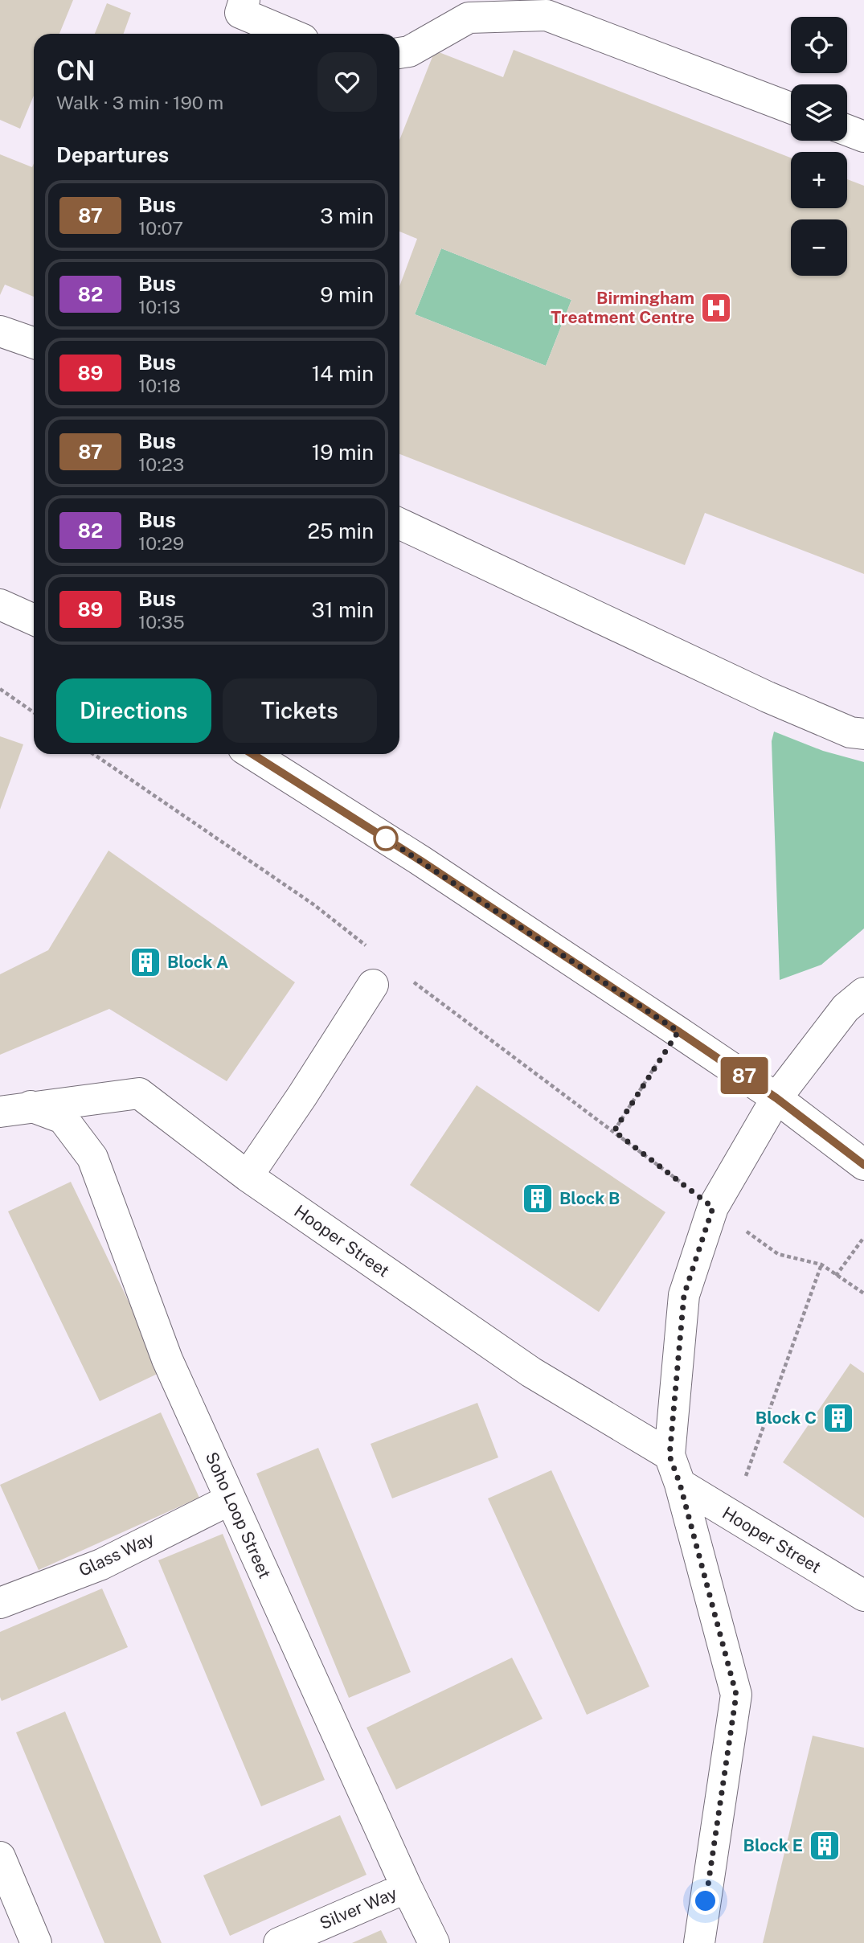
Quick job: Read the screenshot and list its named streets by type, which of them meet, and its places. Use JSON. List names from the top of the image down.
{
  "streets": {
    "street": [
      "Hooper Street",
      "Soho Loop Street",
      "Glass Way",
      "Silver Way"
    ]
  },
  "crossings": [
    ["Hooper Street", "Soho Loop Street"],
    ["Soho Loop Street", "Glass Way"],
    ["Soho Loop Street", "Silver Way"]
  ],
  "places": {
    "hospital": ["Birmingham Treatment Centre"],
    "building": [
      "Block A",
      "Block B",
      "Block C",
      "Block E"
    ]
  },
  "lines": ["bus line 87"],
  "page": {
    "on_map": "87",
    "map_buttons": ["+", "−"],
    "heading": [
      ["CN", "Walk · 3 min · 190 m"],
      "Departures"
    ],
    "list": [
      {
        "mark": "87",
        "name": "Bus",
        "note": "10:07",
        "value": "3 min"
      },
      {
        "mark": "82",
        "name": "Bus",
        "note": "10:13",
        "value": "9 min"
      },
      {
        "mark": "89",
        "name": "Bus",
        "note": "10:18",
        "value": "14 min"
      },
      {
        "mark": "87",
        "name": "Bus",
        "note": "10:23",
        "value": "19 min"
      },
      {
        "mark": "82",
        "name": "Bus",
        "note": "10:29",
        "value": "25 min"
      },
      {
        "mark": "89",
        "name": "Bus",
        "note": "10:35",
        "value": "31 min"
      }
    ],
    "buttons": ["Directions", "Tickets"]
  }
}
